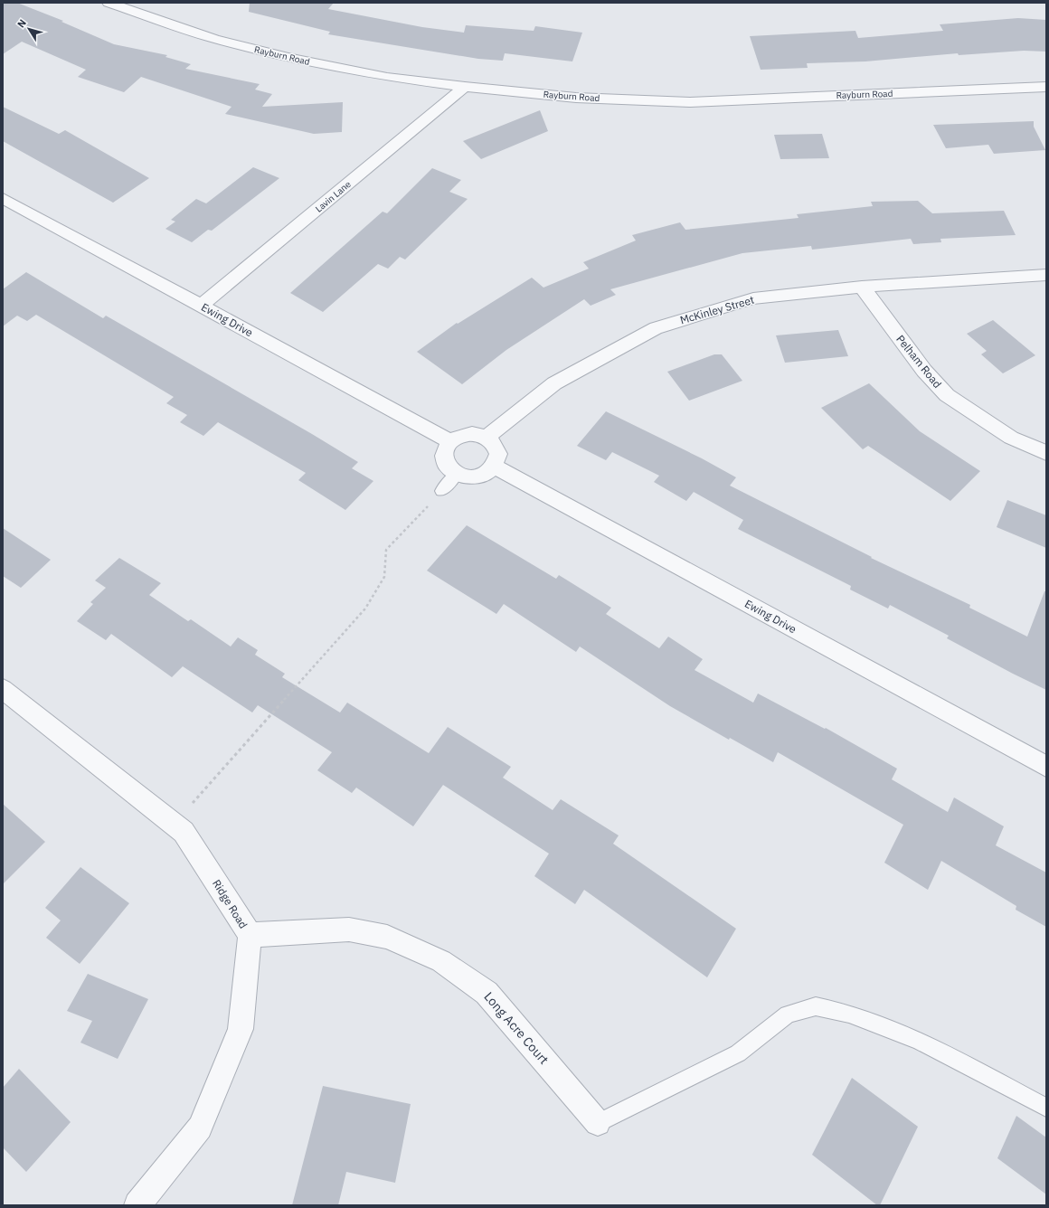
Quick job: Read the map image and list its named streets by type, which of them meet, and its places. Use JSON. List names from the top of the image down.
{
  "streets": {
    "street": [
      "Rayburn Road",
      "Lavin Lane",
      "McKinley Street",
      "Ewing Drive",
      "Pelham Road",
      "Ridge Road",
      "Long Acre Court"
    ]
  },
  "crossings": [
    ["Rayburn Road", "Lavin Lane"],
    ["Lavin Lane", "Ewing Drive"],
    ["McKinley Street", "Ewing Drive"],
    ["McKinley Street", "Pelham Road"],
    ["Ridge Road", "Long Acre Court"]
  ],
  "north": "top left"
}
